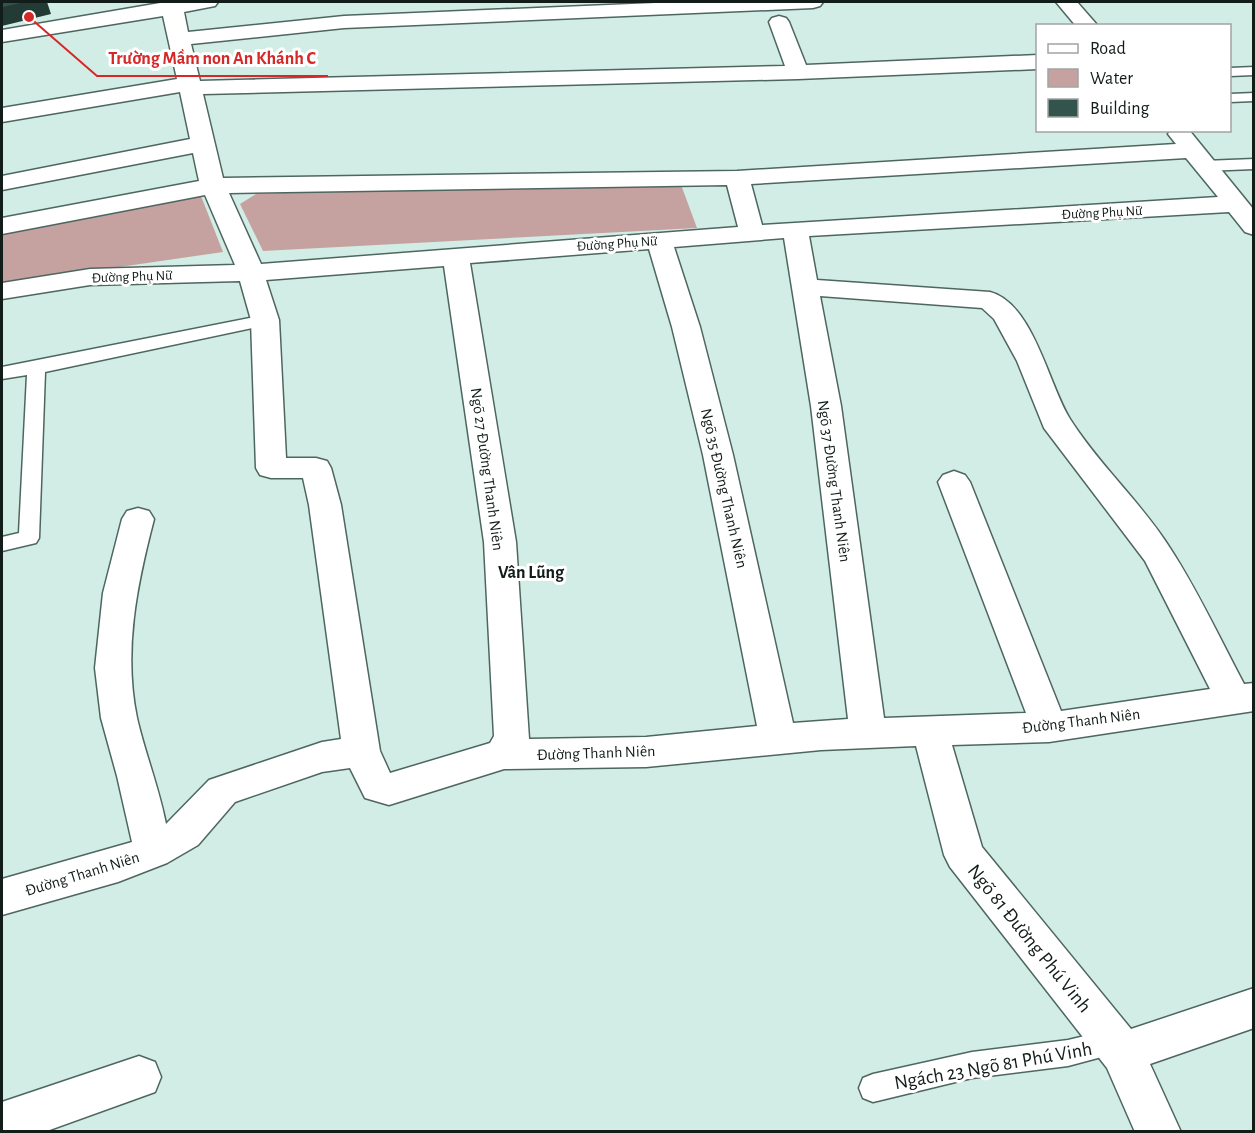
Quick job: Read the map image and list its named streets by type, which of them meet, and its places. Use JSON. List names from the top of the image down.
{
  "streets": {
    "street": [
      "Đường Phụ Nữ",
      "Ngõ 27 Đường Thanh Niên",
      "Ngõ 37 Đường Thanh Niên",
      "Ngõ 35 Đường Thanh Niên",
      "Đường Thanh Niên",
      "Ngõ 81 Đường Phú Vinh"
    ],
    "lane": ["Ngách 23 Ngõ 81 Phú Vinh"]
  },
  "crossings": [
    ["Đường Phụ Nữ", "Ngõ 27 Đường Thanh Niên"],
    ["Đường Phụ Nữ", "Ngõ 37 Đường Thanh Niên"],
    ["Đường Phụ Nữ", "Ngõ 35 Đường Thanh Niên"],
    ["Ngõ 27 Đường Thanh Niên", "Đường Thanh Niên"],
    ["Ngõ 37 Đường Thanh Niên", "Đường Thanh Niên"],
    ["Ngõ 35 Đường Thanh Niên", "Đường Thanh Niên"],
    ["Đường Thanh Niên", "Ngõ 81 Đường Phú Vinh"],
    ["Ngõ 81 Đường Phú Vinh", "Ngách 23 Ngõ 81 Phú Vinh"]
  ],
  "districts": ["Vân Lũng"],
  "places": ["Trường Mầm non An Khánh C"],
  "legend": ["Road", "Water", "Building"]
}
